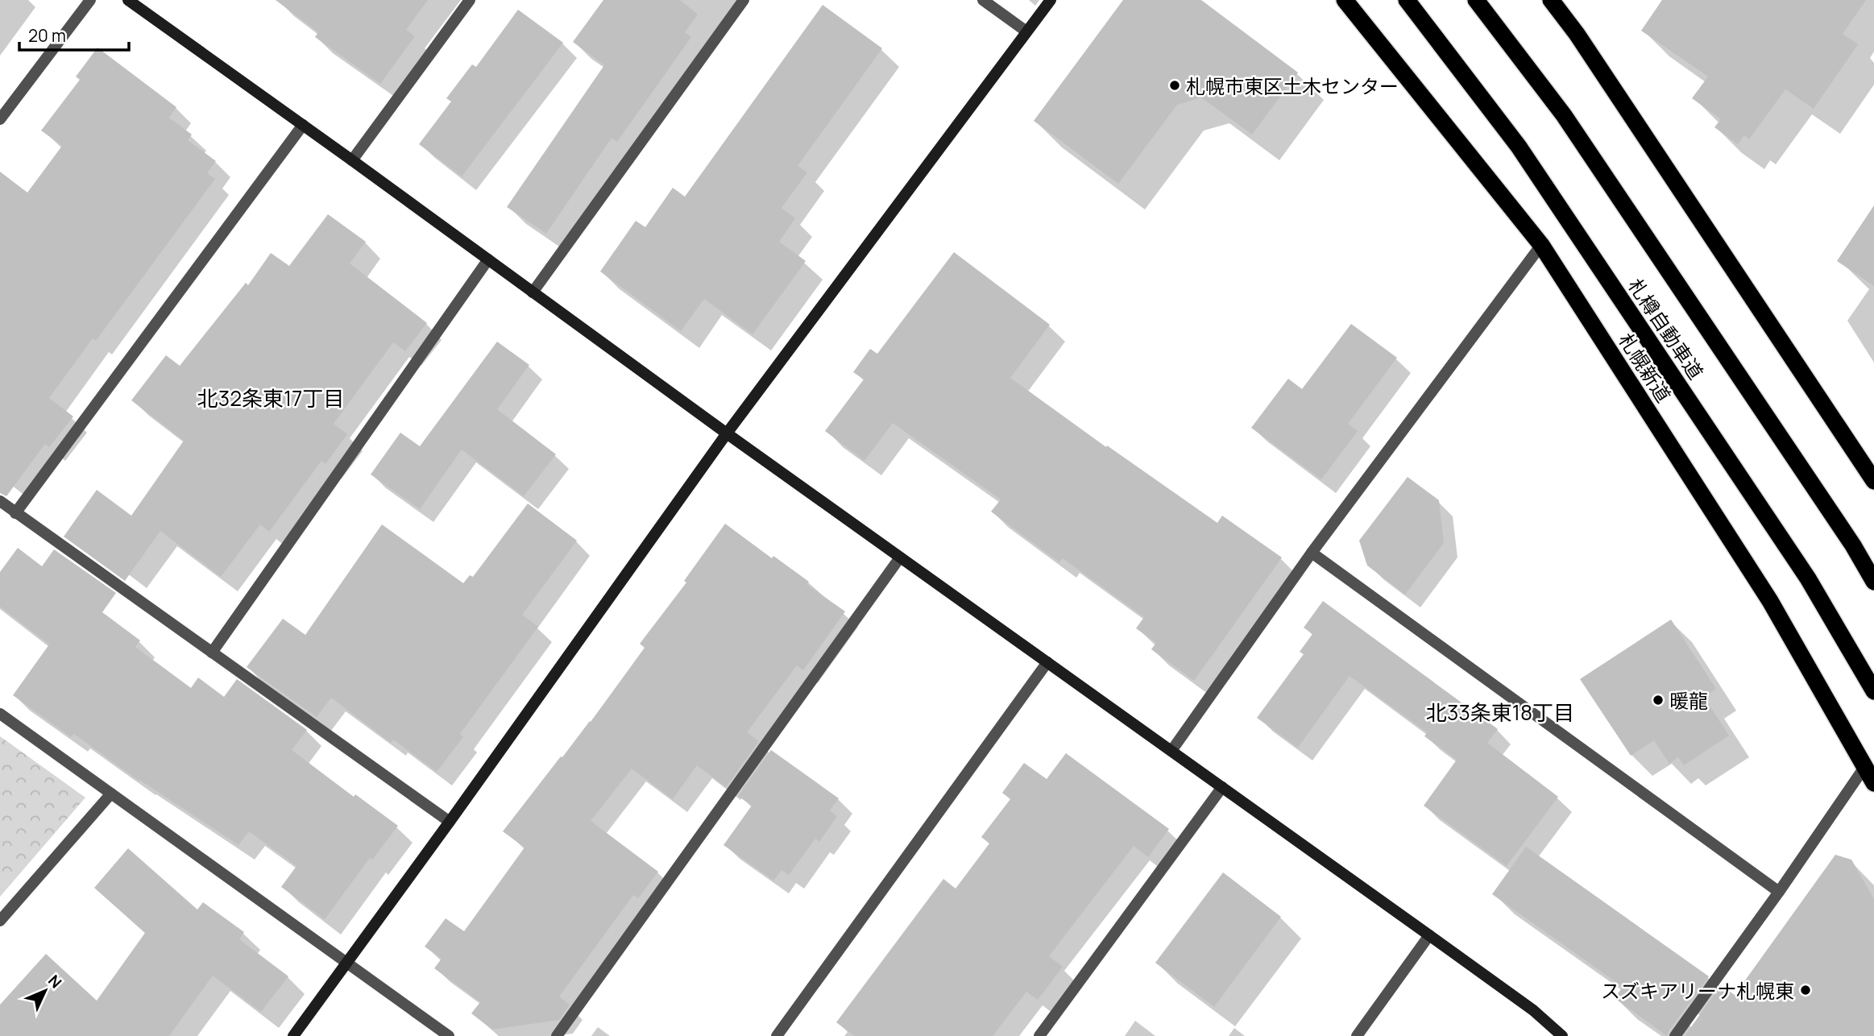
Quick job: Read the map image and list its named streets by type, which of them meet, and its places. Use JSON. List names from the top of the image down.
{
  "streets": {
    "highway": ["札樽自動車道", "札幌新道"]
  },
  "districts": ["北32条東17丁目", "北33条東18丁目"],
  "places": ["札幌市東区土木センター", "暖龍", "スズキアリーナ札幌東"],
  "scale_bar": "20 m",
  "north": "top right"
}
